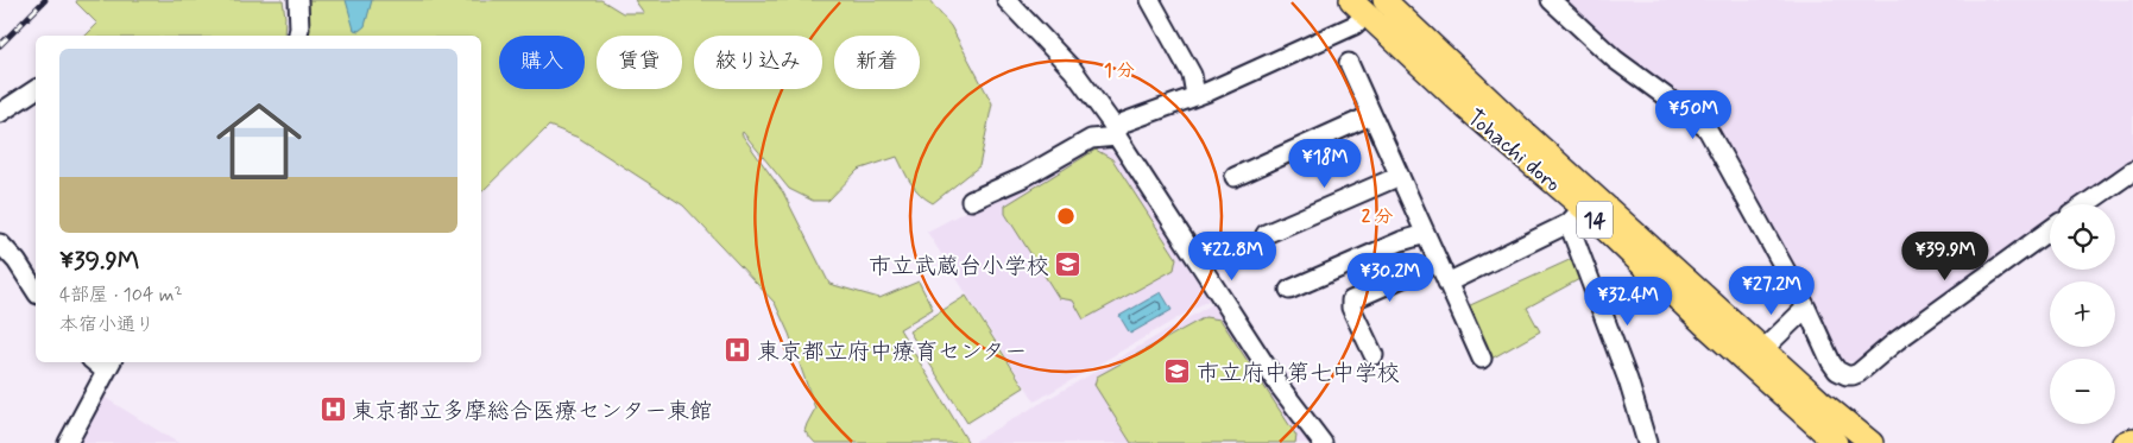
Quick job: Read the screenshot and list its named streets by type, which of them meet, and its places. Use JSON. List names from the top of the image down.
{
  "streets": {
    "main road": ["Tohachi doro", "14"]
  },
  "places": {
    "school or university": ["市立武蔵台小学校", "市立府中第七中学校"],
    "hospital": ["東京都立府中療育センター", "東京都立多摩総合医療センター東館"]
  },
  "page": {
    "chip": [
      "購入",
      "賃貸",
      "絞り込み",
      "新着"
    ],
    "list": [
      {
        "name": "¥39.9M",
        "note": "4部屋 · 104 m² · 本宿小通り"
      }
    ],
    "price": [
      "¥50M",
      "¥18M",
      "¥22.8M",
      "¥39.9M",
      "¥30.2M",
      "¥27.2M",
      "¥32.4M"
    ],
    "map_buttons": ["+", "−"]
  },
  "rings": ["1 分", "2 分"]
}
